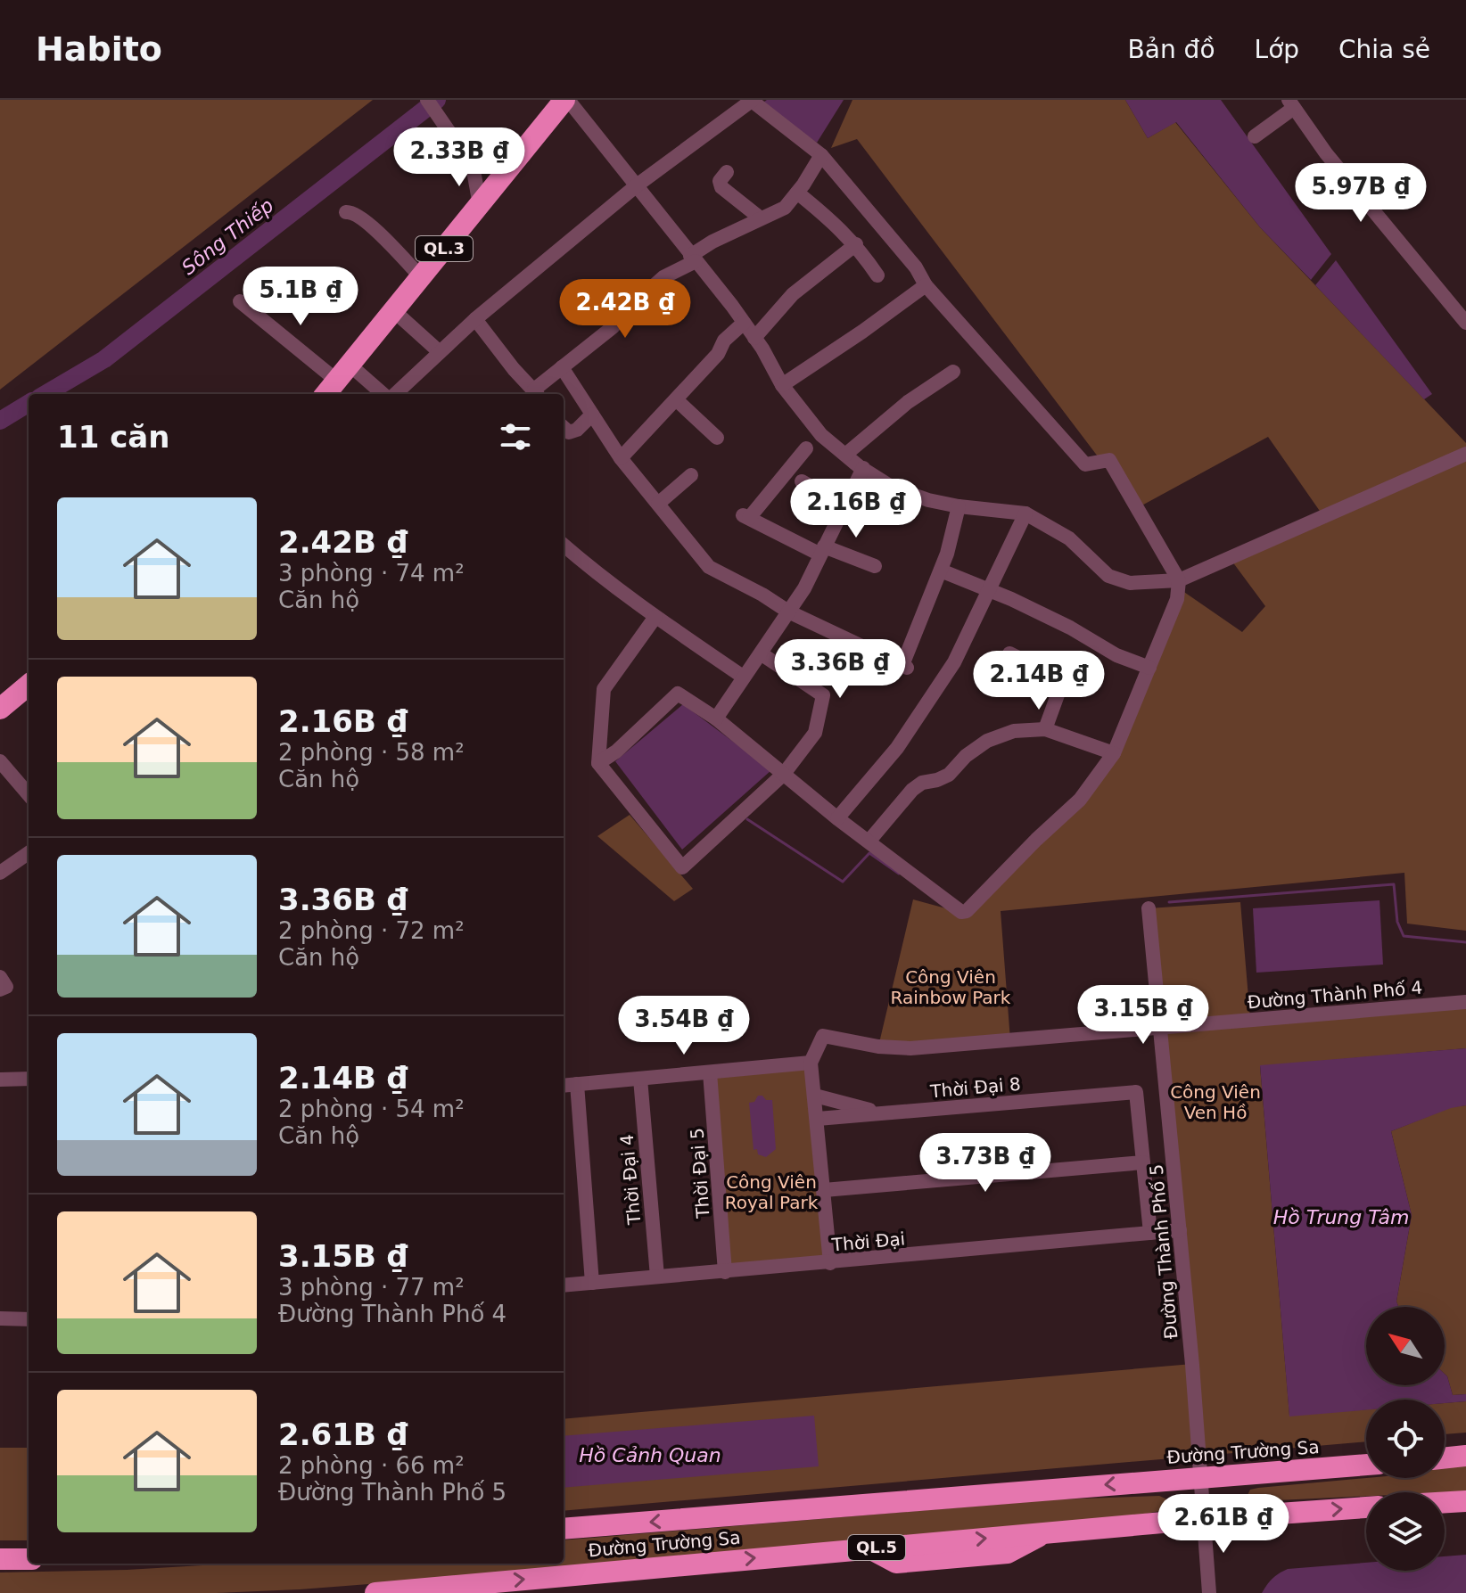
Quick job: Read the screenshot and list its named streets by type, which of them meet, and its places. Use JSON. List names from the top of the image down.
{
  "streets": {
    "highway": ["QL.3", "Đường Trường Sa", "QL.5"],
    "street": [
      "Đường Thành Phố 4",
      "Thời Đại 8",
      "Thời Đại 5",
      "Thời Đại 4",
      "Thời Đại",
      "Đường Thành Phố 5"
    ]
  },
  "crossings": [
    ["Đường Thành Phố 4", "Đường Thành Phố 5"],
    ["Thời Đại 5", "Thời Đại"],
    ["Thời Đại 4", "Thời Đại"],
    ["Thời Đại", "Đường Thành Phố 5"],
    ["Đường Thành Phố 5", "Đường Trường Sa"]
  ],
  "water": ["Sông Thiếp", "Hồ Trung Tâm", "Hồ Cảnh Quan"],
  "parks": ["Công Viên Rainbow Park", "Công Viên Ven Hồ", "Công Viên Royal Park"],
  "north": "top left",
  "page": {
    "header": "Habito",
    "nav": ["Bản đồ", "Lớp", "Chia sẻ"],
    "price": [
      "2.33B ₫",
      "5.97B ₫",
      "5.1B ₫",
      "2.42B ₫",
      "2.16B ₫",
      "3.36B ₫",
      "2.14B ₫",
      "3.15B ₫",
      "3.54B ₫",
      "3.73B ₫",
      "2.61B ₫"
    ],
    "heading": "11 căn",
    "list": [
      {
        "name": "2.42B ₫",
        "note": "3 phòng · 74 m² · Căn hộ"
      },
      {
        "name": "2.16B ₫",
        "note": "2 phòng · 58 m² · Căn hộ"
      },
      {
        "name": "3.36B ₫",
        "note": "2 phòng · 72 m² · Căn hộ"
      },
      {
        "name": "2.14B ₫",
        "note": "2 phòng · 54 m² · Căn hộ"
      },
      {
        "name": "3.15B ₫",
        "note": "3 phòng · 77 m² · Đường Thành Phố 4"
      },
      {
        "name": "2.61B ₫",
        "note": "2 phòng · 66 m² · Đường Thành Phố 5"
      }
    ]
  }
}
